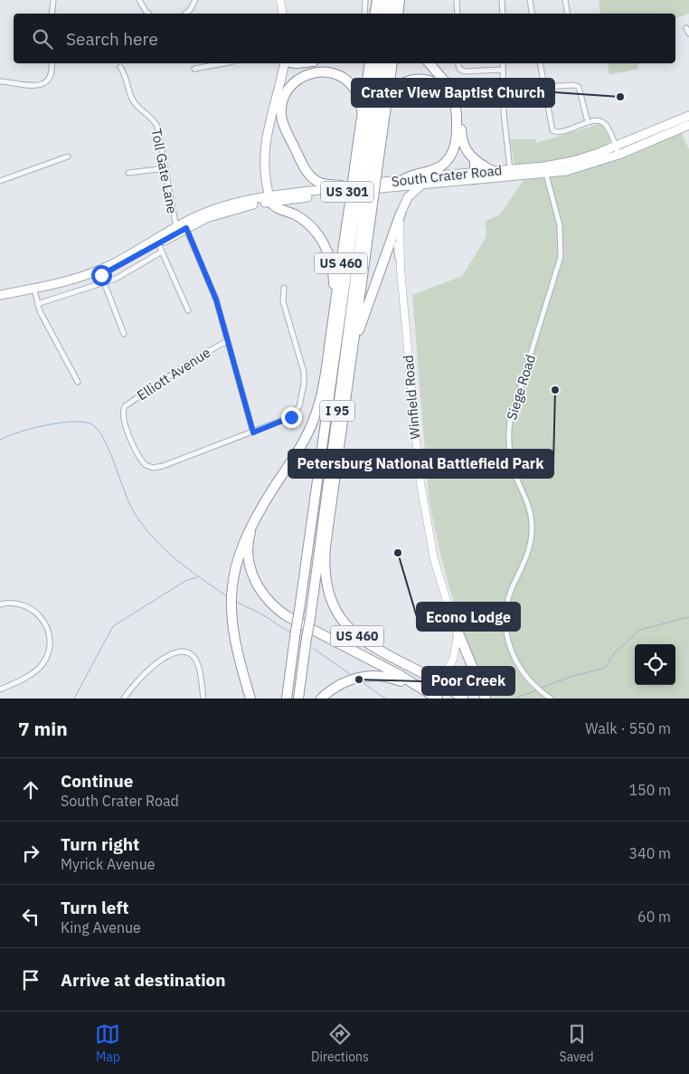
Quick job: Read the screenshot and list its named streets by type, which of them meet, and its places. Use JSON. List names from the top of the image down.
{
  "streets": {
    "highway": ["US 460", "I 95"],
    "main road": ["South Crater Road", "US 301", "Winfield Road"],
    "street": ["Toll Gate Lane", "Elliott Avenue", "Siege Road"]
  },
  "crossings": [
    ["Toll Gate Lane", "South Crater Road"],
    ["South Crater Road", "Siege Road"],
    ["US 460", "I 95"]
  ],
  "places": [
    "Crater View Baptist Church",
    "Petersburg National Battlefield Park",
    "Econo Lodge",
    "Poor Creek"
  ],
  "page": {
    "search": "Search here",
    "heading": ["7 min", "Walk · 550 m"],
    "list": [
      ["Continue", "South Crater Road", "150 m"],
      ["Turn right", "Myrick Avenue", "340 m"],
      ["Turn left", "King Avenue", "60 m"],
      "Arrive at destination"
    ],
    "nav": ["Map", "Directions", "Saved"]
  }
}
